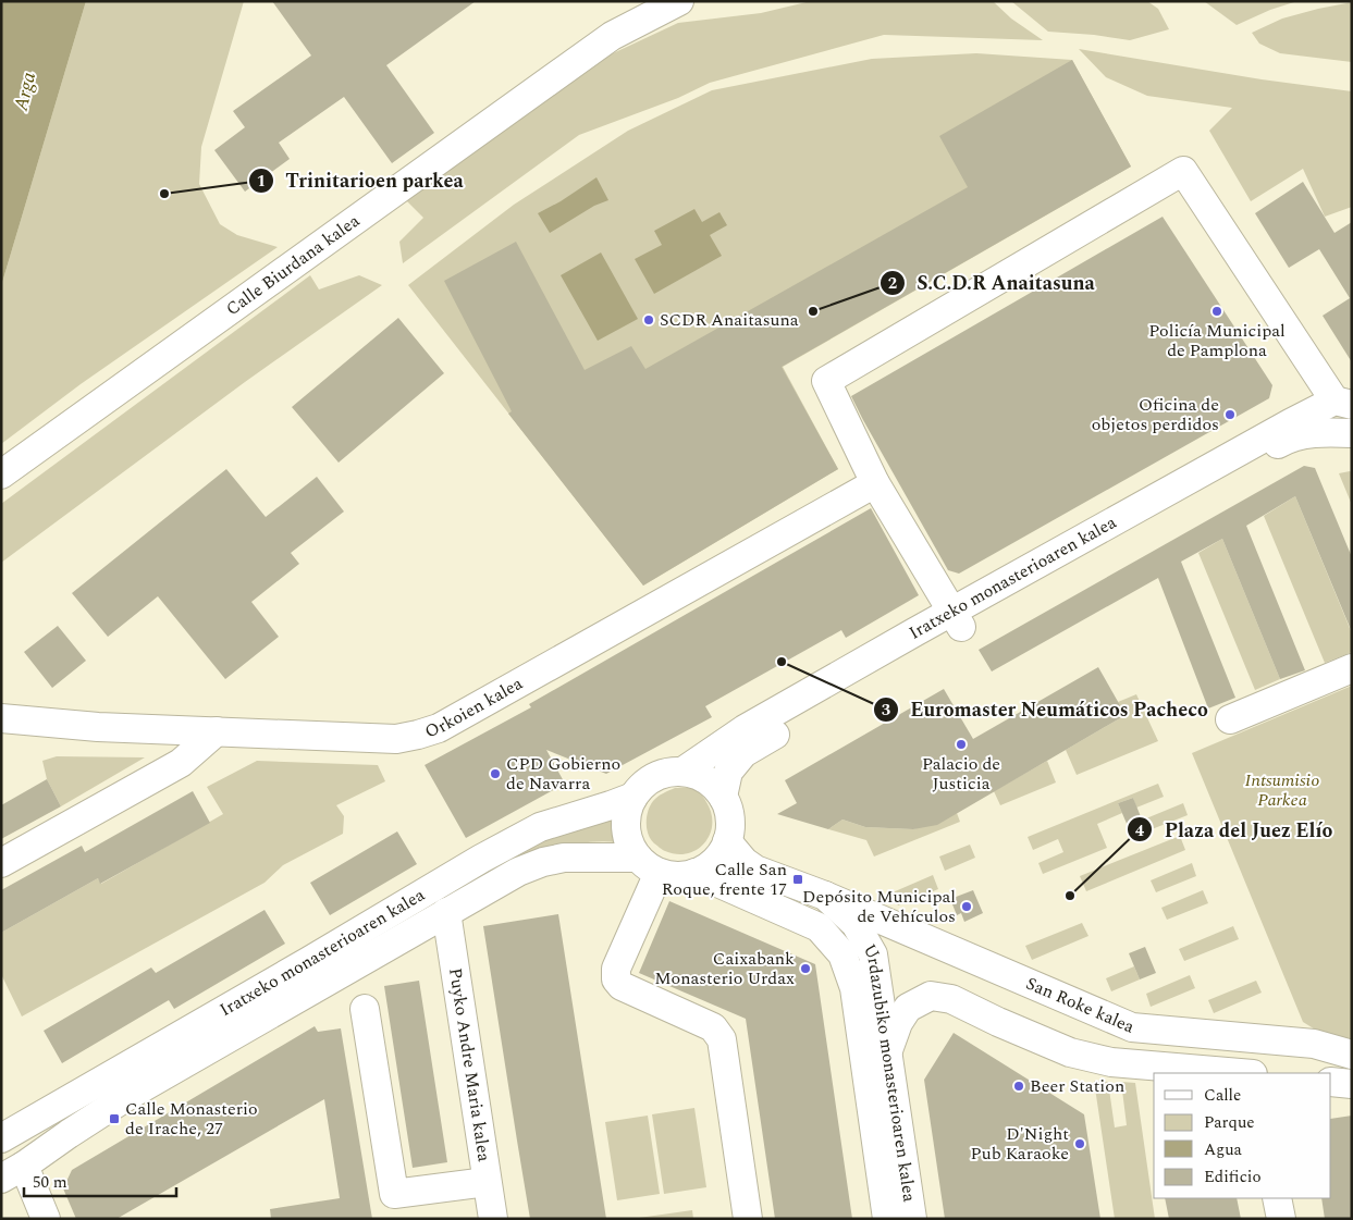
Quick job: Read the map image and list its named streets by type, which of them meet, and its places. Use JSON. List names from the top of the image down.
{
  "streets": {
    "street": [
      "Calle Biurdana kalea",
      "Iratxeko monasterioaren kalea",
      "Orkoien kalea",
      "San Roke kalea",
      "Puyko Andre Maria kalea",
      "Urdazubiko monasterioaren kalea"
    ]
  },
  "crossings": [
    ["Iratxeko monasterioaren kalea", "Puyko Andre Maria kalea"],
    ["Iratxeko monasterioaren kalea", "Urdazubiko monasterioaren kalea"],
    ["San Roke kalea", "Urdazubiko monasterioaren kalea"]
  ],
  "water": ["Arga"],
  "parks": ["Intsumisio Parkea"],
  "places": {
    "other": [
      "Trinitarioen parkea",
      "S.C.D.R Anaitasuna",
      "Policía Municipal de Pamplona",
      "SCDR Anaitasuna",
      "Oficina de objetos perdidos",
      "Euromaster Neumáticos Pacheco",
      "Palacio de Justicia",
      "CPD Gobierno de Navarra",
      "Plaza del Juez Elío",
      "Depósito Municipal de Vehículos",
      "Caixabank Monasterio Urdax",
      "Beer Station",
      "D'Night Pub Karaoke"
    ],
    "transit": ["Calle San Roque, frente 17", "Calle Monasterio de Irache, 27"]
  },
  "legend": [
    "Calle",
    "Parque",
    "Agua",
    "Edificio"
  ],
  "scale_bar": "50 m"
}
